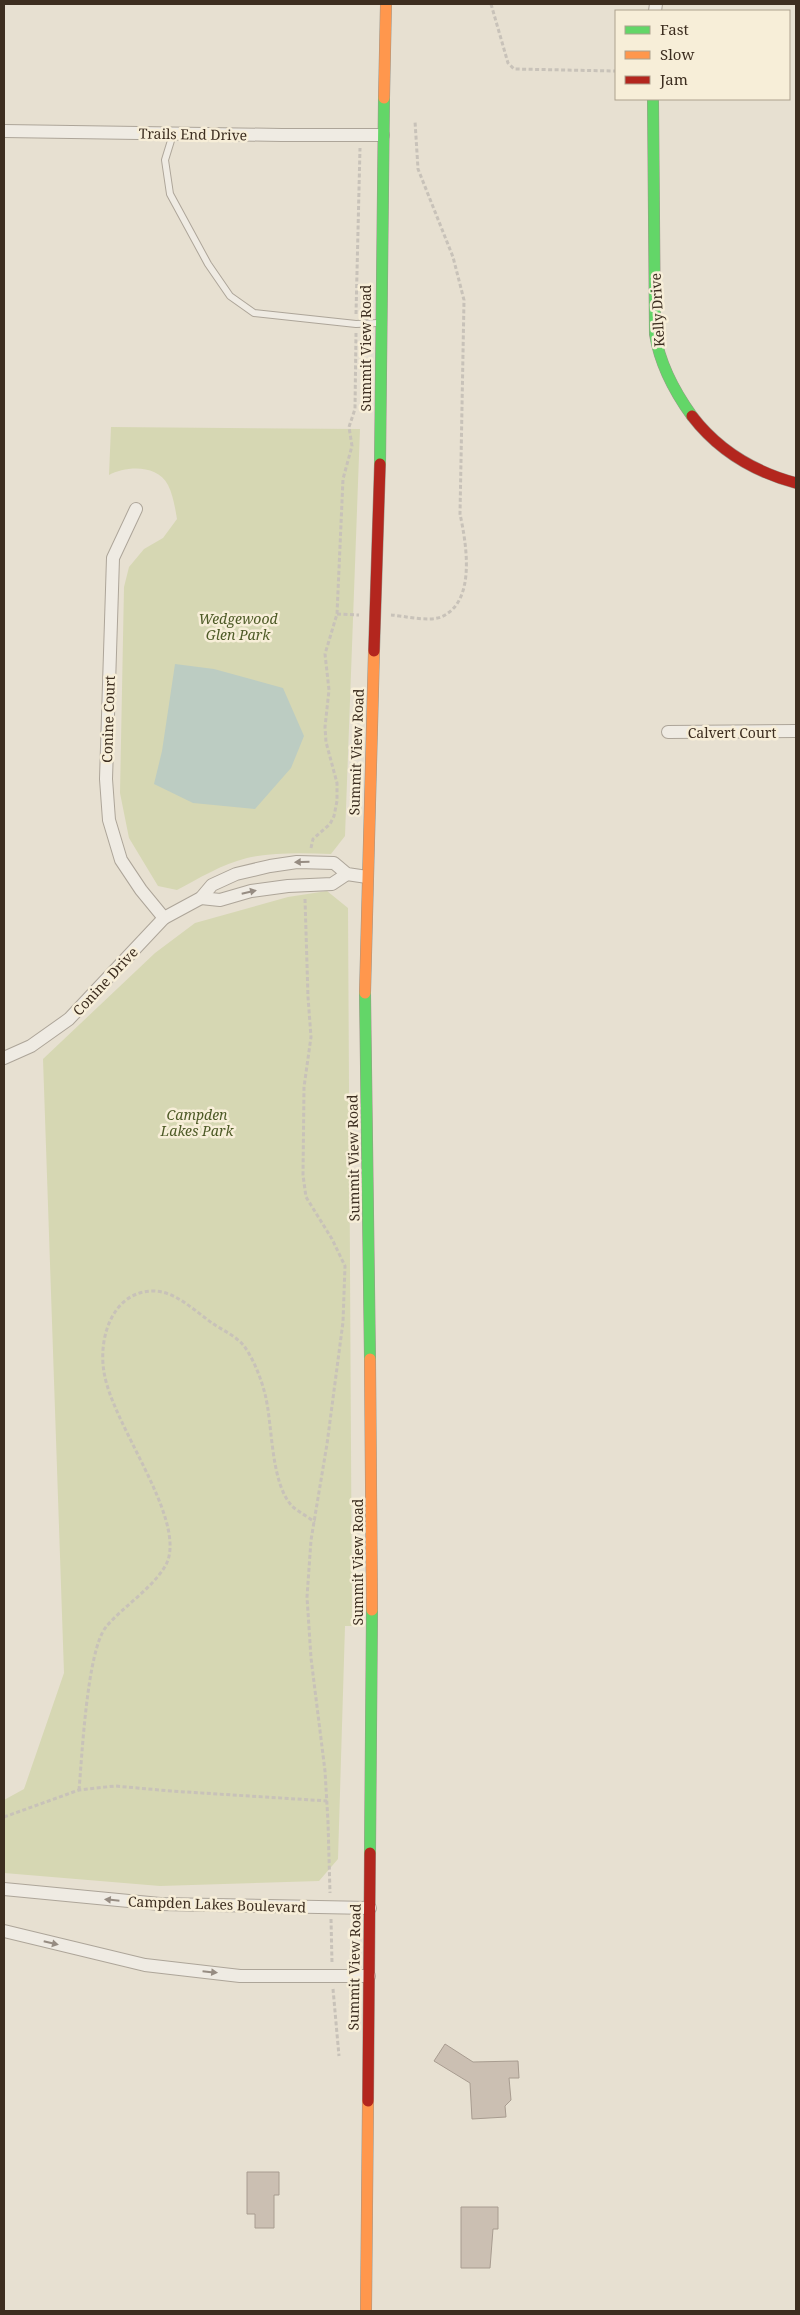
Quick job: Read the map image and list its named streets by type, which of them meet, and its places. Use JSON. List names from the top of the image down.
{
  "streets": {
    "street": [
      "Trails End Drive",
      "Kelly Drive",
      "Summit View Road",
      "Conine Court",
      "Calvert Court",
      "Conine Drive",
      "Campden Lakes Boulevard"
    ]
  },
  "crossings": [
    ["Trails End Drive", "Summit View Road"],
    ["Summit View Road", "Conine Drive"],
    ["Summit View Road", "Campden Lakes Boulevard"],
    ["Conine Court", "Conine Drive"]
  ],
  "parks": ["Wedgewood Glen Park", "Campden Lakes Park"],
  "legend": ["Fast", "Slow", "Jam"]
}
